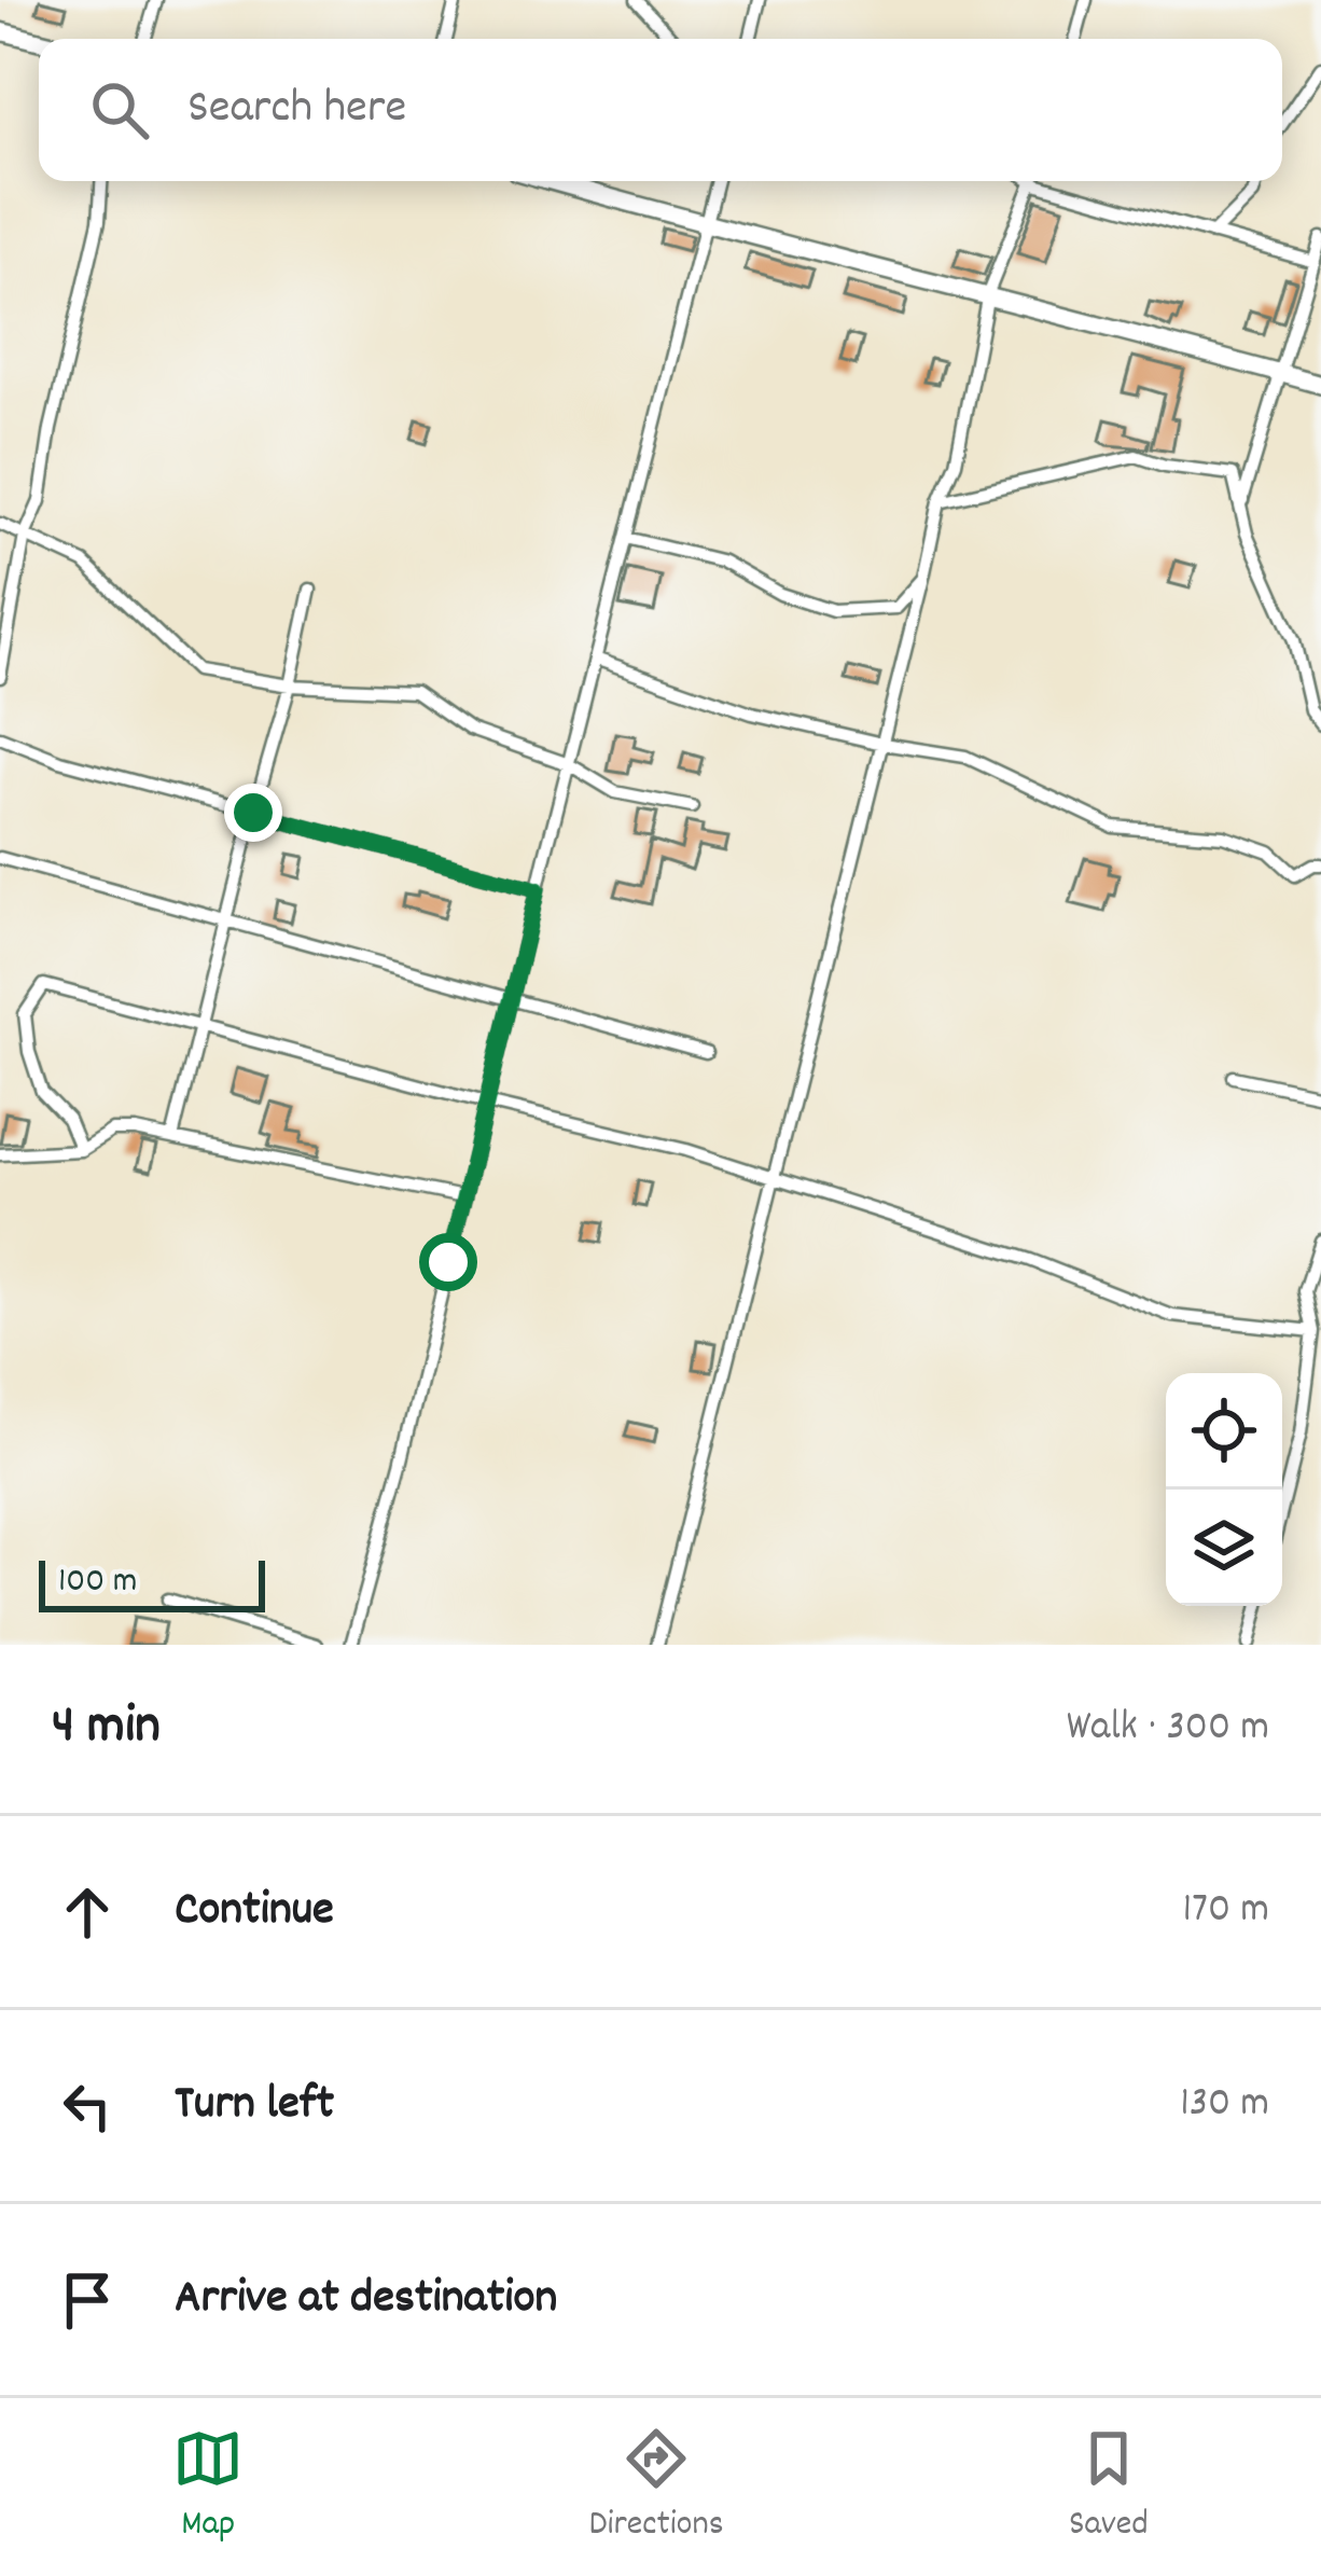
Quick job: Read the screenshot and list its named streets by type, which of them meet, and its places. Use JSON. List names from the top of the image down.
{
  "scale_bar": "100 m",
  "page": {
    "search": "Search here",
    "scale": "100 m",
    "heading": ["4 min", "Walk · 300 m"],
    "list": [
      ["Continue", "170 m"],
      ["Turn left", "130 m"],
      "Arrive at destination"
    ],
    "nav": ["Map", "Directions", "Saved"]
  }
}
